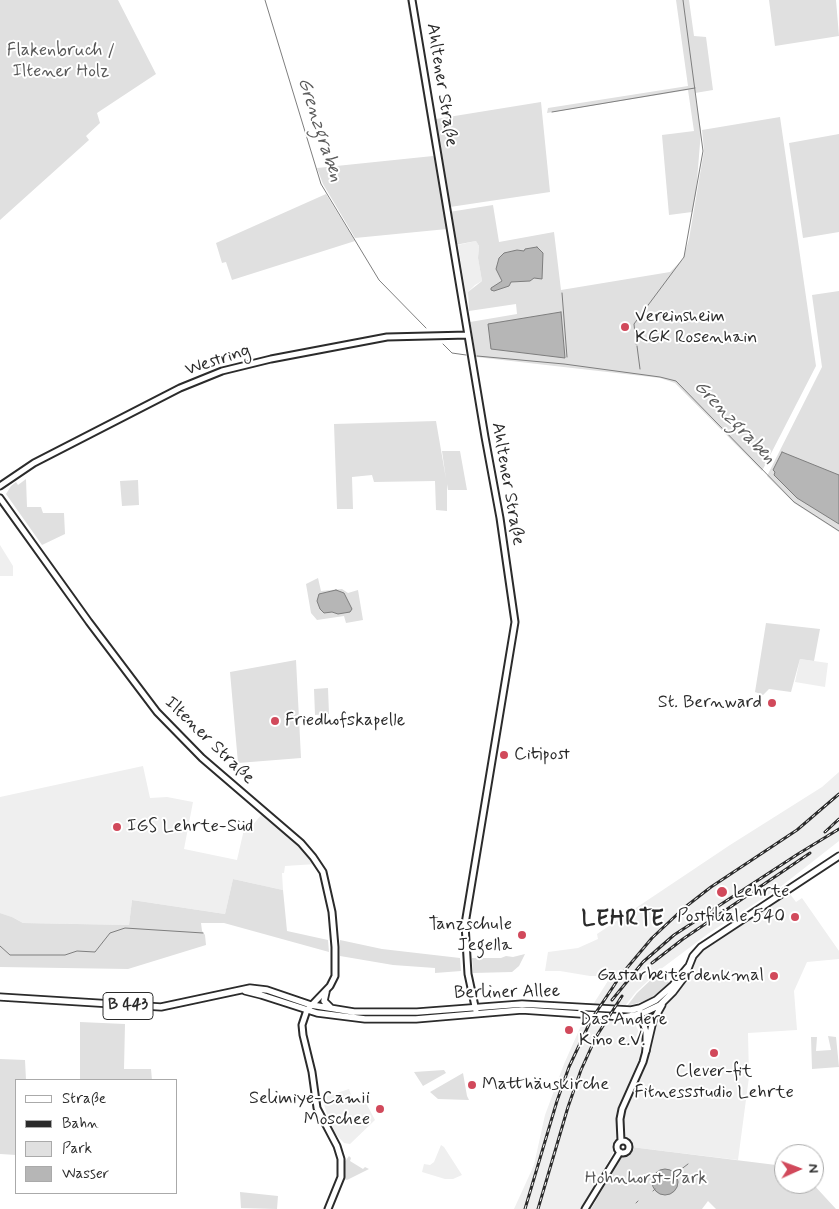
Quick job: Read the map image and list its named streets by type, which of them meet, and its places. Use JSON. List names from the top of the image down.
{
  "streets": {
    "main road": ["Berliner Allee", "B 443"],
    "street": ["Ahltener Straße", "Westring", "Iltener Straße"]
  },
  "crossings": [
    ["Ahltener Straße", "Westring"],
    ["Ahltener Straße", "Berliner Allee"],
    ["Iltener Straße", "Berliner Allee"],
    ["Iltener Straße", "B 443"],
    ["Berliner Allee", "B 443"]
  ],
  "districts": ["LEHRTE"],
  "water": ["Grenzgraben"],
  "parks": ["Flakenbruch / Iltener Holz", "Hohnhorst-Park"],
  "places": [
    "Vereinsheim KGK Rosenhain",
    "St. Bernward",
    "Friedhofskapelle",
    "Citipost",
    "IGS Lehrte-Süd",
    "Lehrte",
    "Postfiliale 540",
    "Tanzschule Jegella",
    "Gastarbeiterdenkmal",
    "Das Andere Kino e.V.",
    "Clever-fit Fitnessstudio Lehrte",
    "Matthäuskirche",
    "Selimiye-Camii Moschee"
  ],
  "legend": [
    "Straße",
    "Bahn",
    "Park",
    "Wasser"
  ],
  "north": "right"
}
